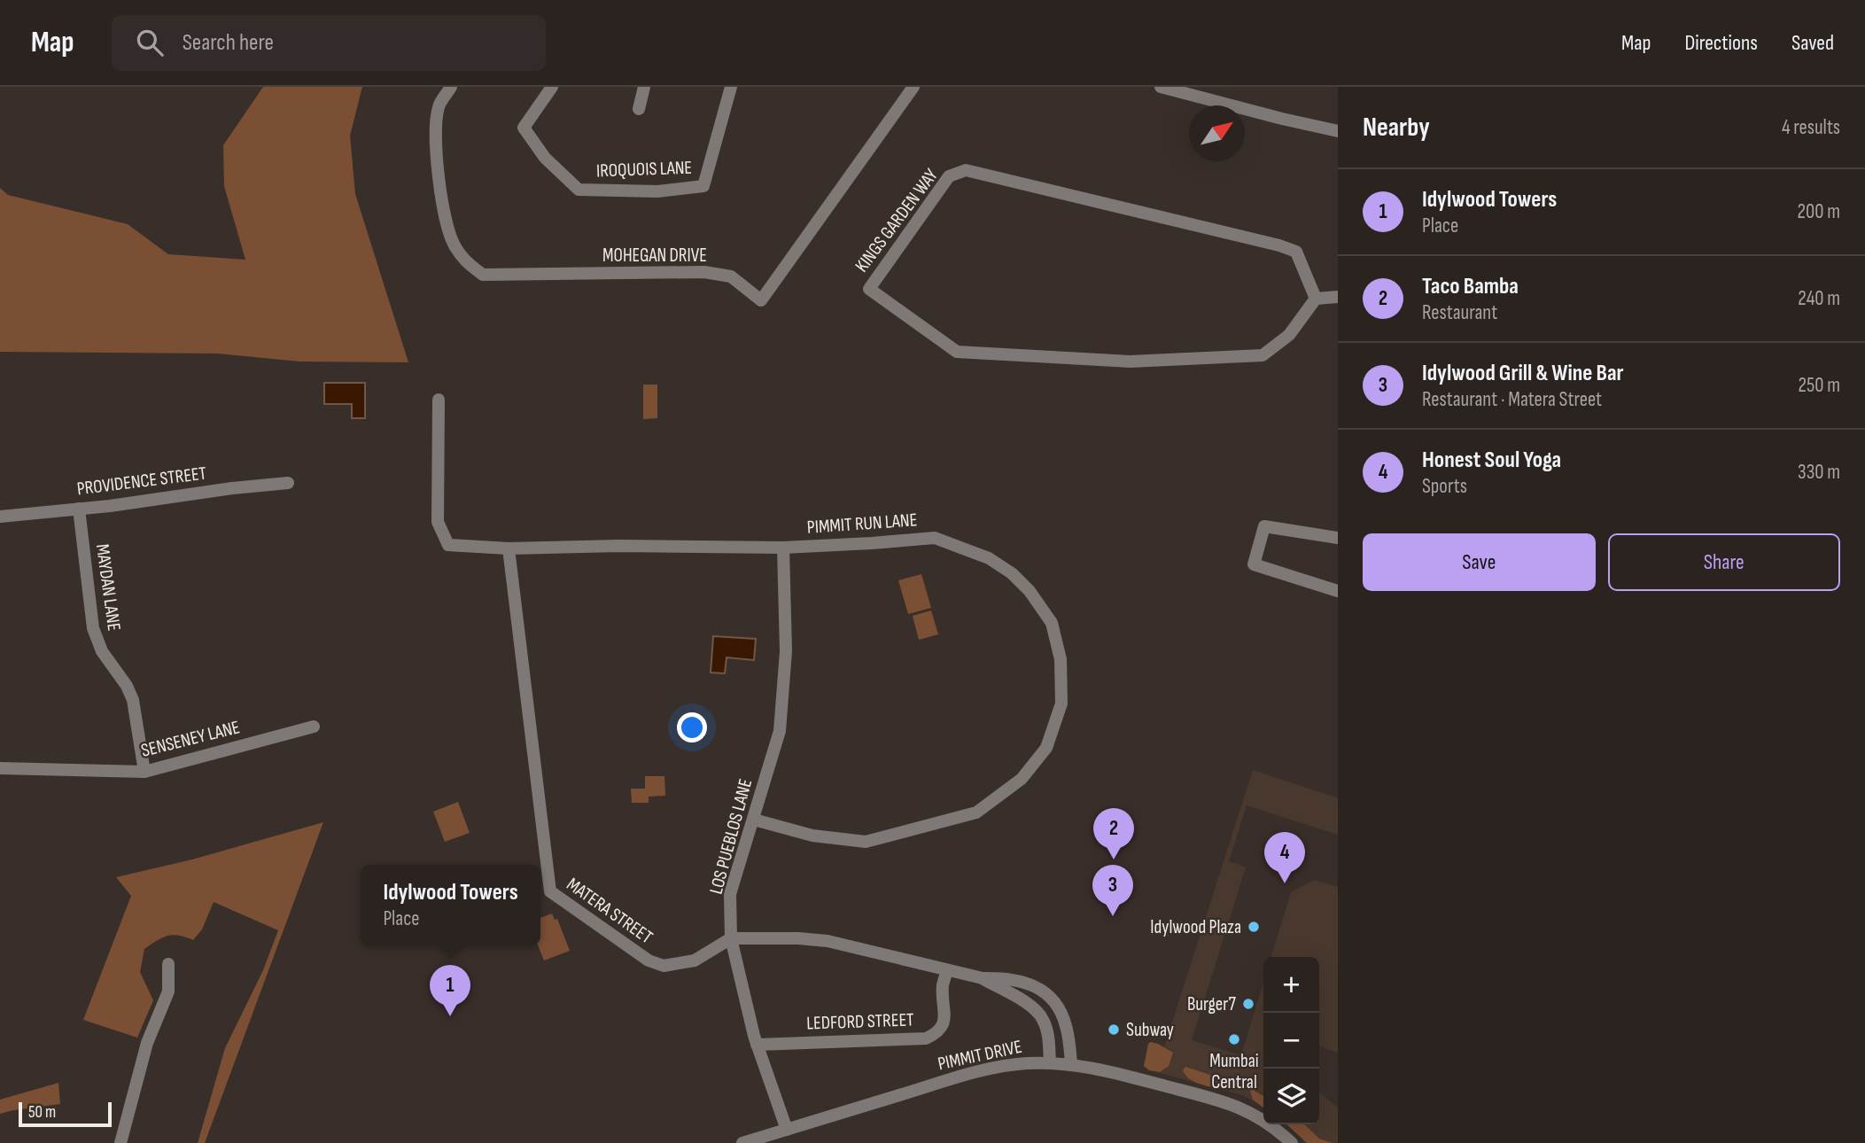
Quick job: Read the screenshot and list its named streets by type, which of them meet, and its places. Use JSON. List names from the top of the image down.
{
  "streets": {
    "street": [
      "IROQUOIS LANE",
      "KINGS GARDEN WAY",
      "MOHEGAN DRIVE",
      "PROVIDENCE STREET",
      "PIMMIT RUN LANE",
      "MAYDAN LANE",
      "SENSENEY LANE",
      "LOS PUEBLOS LANE",
      "MATERA STREET",
      "LEDFORD STREET",
      "PIMMIT DRIVE"
    ]
  },
  "crossings": [
    ["PROVIDENCE STREET", "MAYDAN LANE"],
    ["PIMMIT RUN LANE", "LOS PUEBLOS LANE"],
    ["PIMMIT RUN LANE", "MATERA STREET"],
    ["MAYDAN LANE", "SENSENEY LANE"],
    ["LOS PUEBLOS LANE", "MATERA STREET"],
    ["LOS PUEBLOS LANE", "LEDFORD STREET"],
    ["LOS PUEBLOS LANE", "PIMMIT DRIVE"]
  ],
  "places": [
    "Idylwood Plaza",
    "Burger7",
    "Subway",
    "Mumbai Central"
  ],
  "scale_bar": "50 m",
  "north": "top right",
  "page": {
    "header": "Map",
    "search": "Search here",
    "nav": ["Map", "Directions", "Saved"],
    "heading": ["Nearby", "4 results"],
    "list": [
      {
        "mark": "1",
        "name": "Idylwood Towers",
        "note": "Place",
        "value": "200 m"
      },
      {
        "mark": "2",
        "name": "Taco Bamba",
        "note": "Restaurant",
        "value": "240 m"
      },
      {
        "mark": "3",
        "name": "Idylwood Grill & Wine Bar",
        "note": "Restaurant · Matera Street",
        "value": "250 m"
      },
      {
        "mark": "4",
        "name": "Honest Soul Yoga",
        "note": "Sports",
        "value": "330 m"
      }
    ],
    "buttons": ["Save", "Share"],
    "pins": [
      "2",
      "4",
      "3",
      "1"
    ],
    "popup": ["Idylwood Towers", "Place"],
    "map_buttons": ["+", "−"],
    "scale": "50 m"
  }
}
